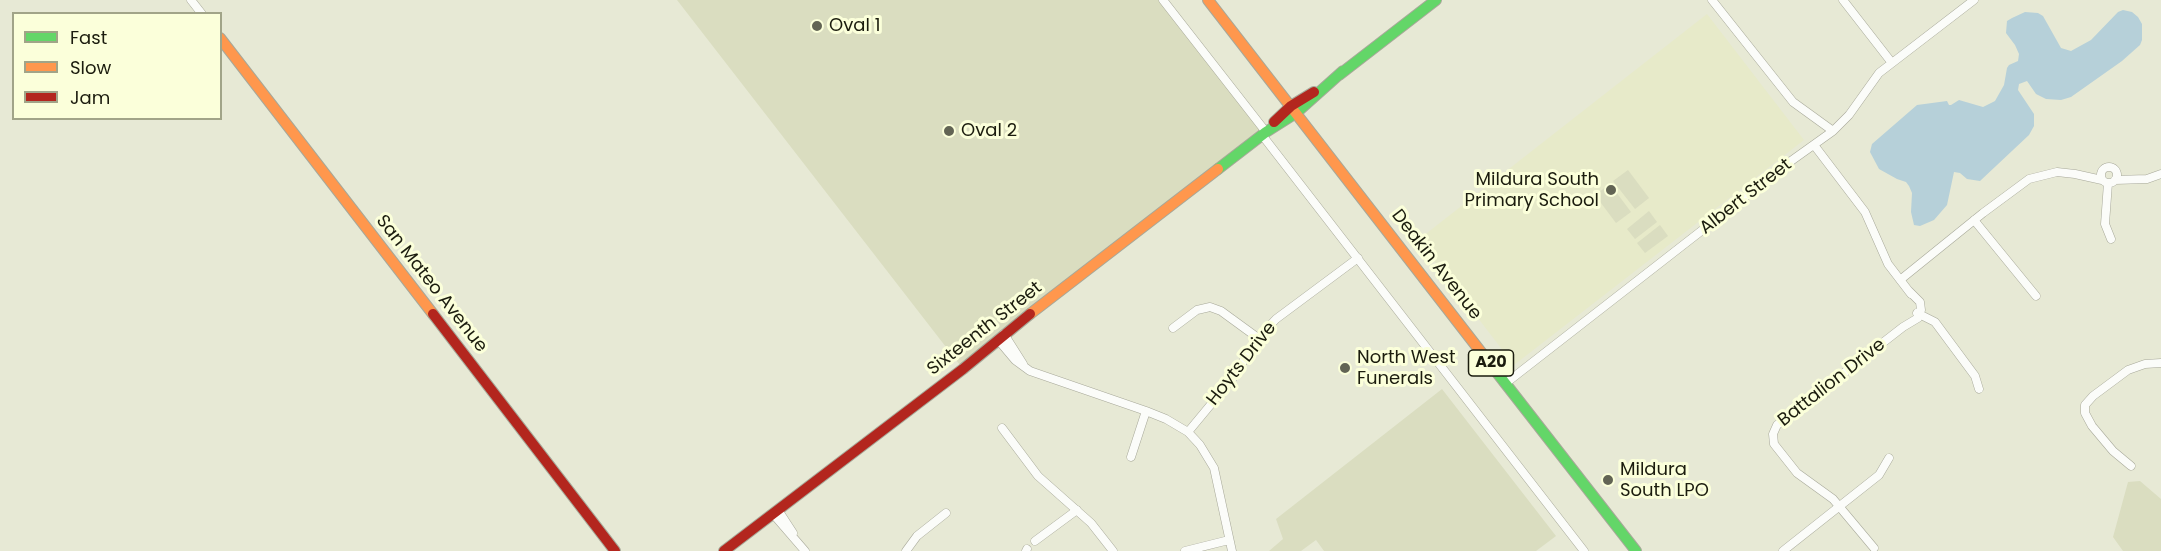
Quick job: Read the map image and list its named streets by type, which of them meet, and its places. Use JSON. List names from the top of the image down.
{
  "streets": {
    "main road": [
      "Deakin Avenue",
      "San Mateo Avenue",
      "Sixteenth Street",
      "A20"
    ],
    "street": ["Albert Street", "Hoyts Drive", "Battalion Drive"]
  },
  "crossings": [
    ["Albert Street", "Deakin Avenue"],
    ["Deakin Avenue", "Sixteenth Street"]
  ],
  "places": [
    "Oval 1",
    "Oval 2",
    "Mildura South Primary School",
    "North West Funerals",
    "Mildura South LPO"
  ],
  "legend": ["Fast", "Slow", "Jam"]
}
